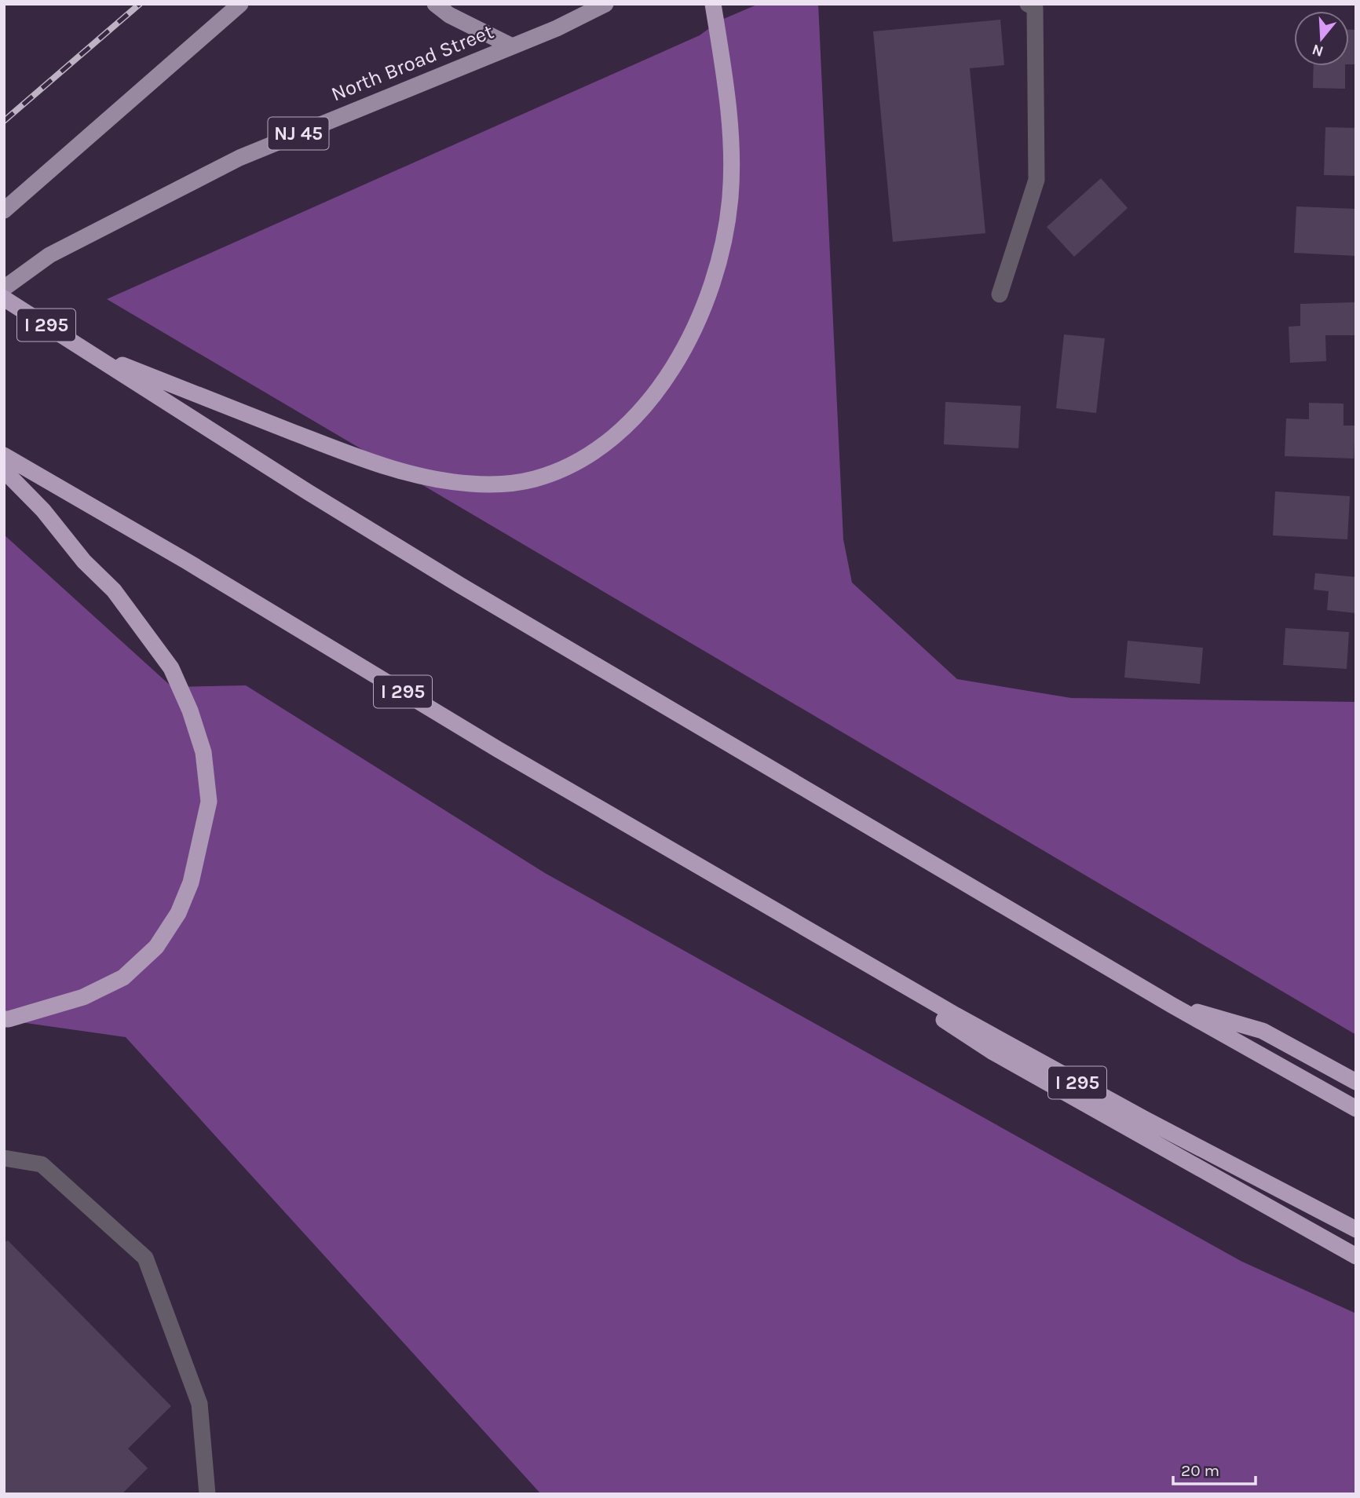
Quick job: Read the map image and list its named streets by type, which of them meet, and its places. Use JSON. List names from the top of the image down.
{
  "streets": {
    "highway": ["I 295"],
    "main road": ["North Broad Street", "NJ 45"]
  },
  "scale_bar": "20 m",
  "north": "bottom"
}
